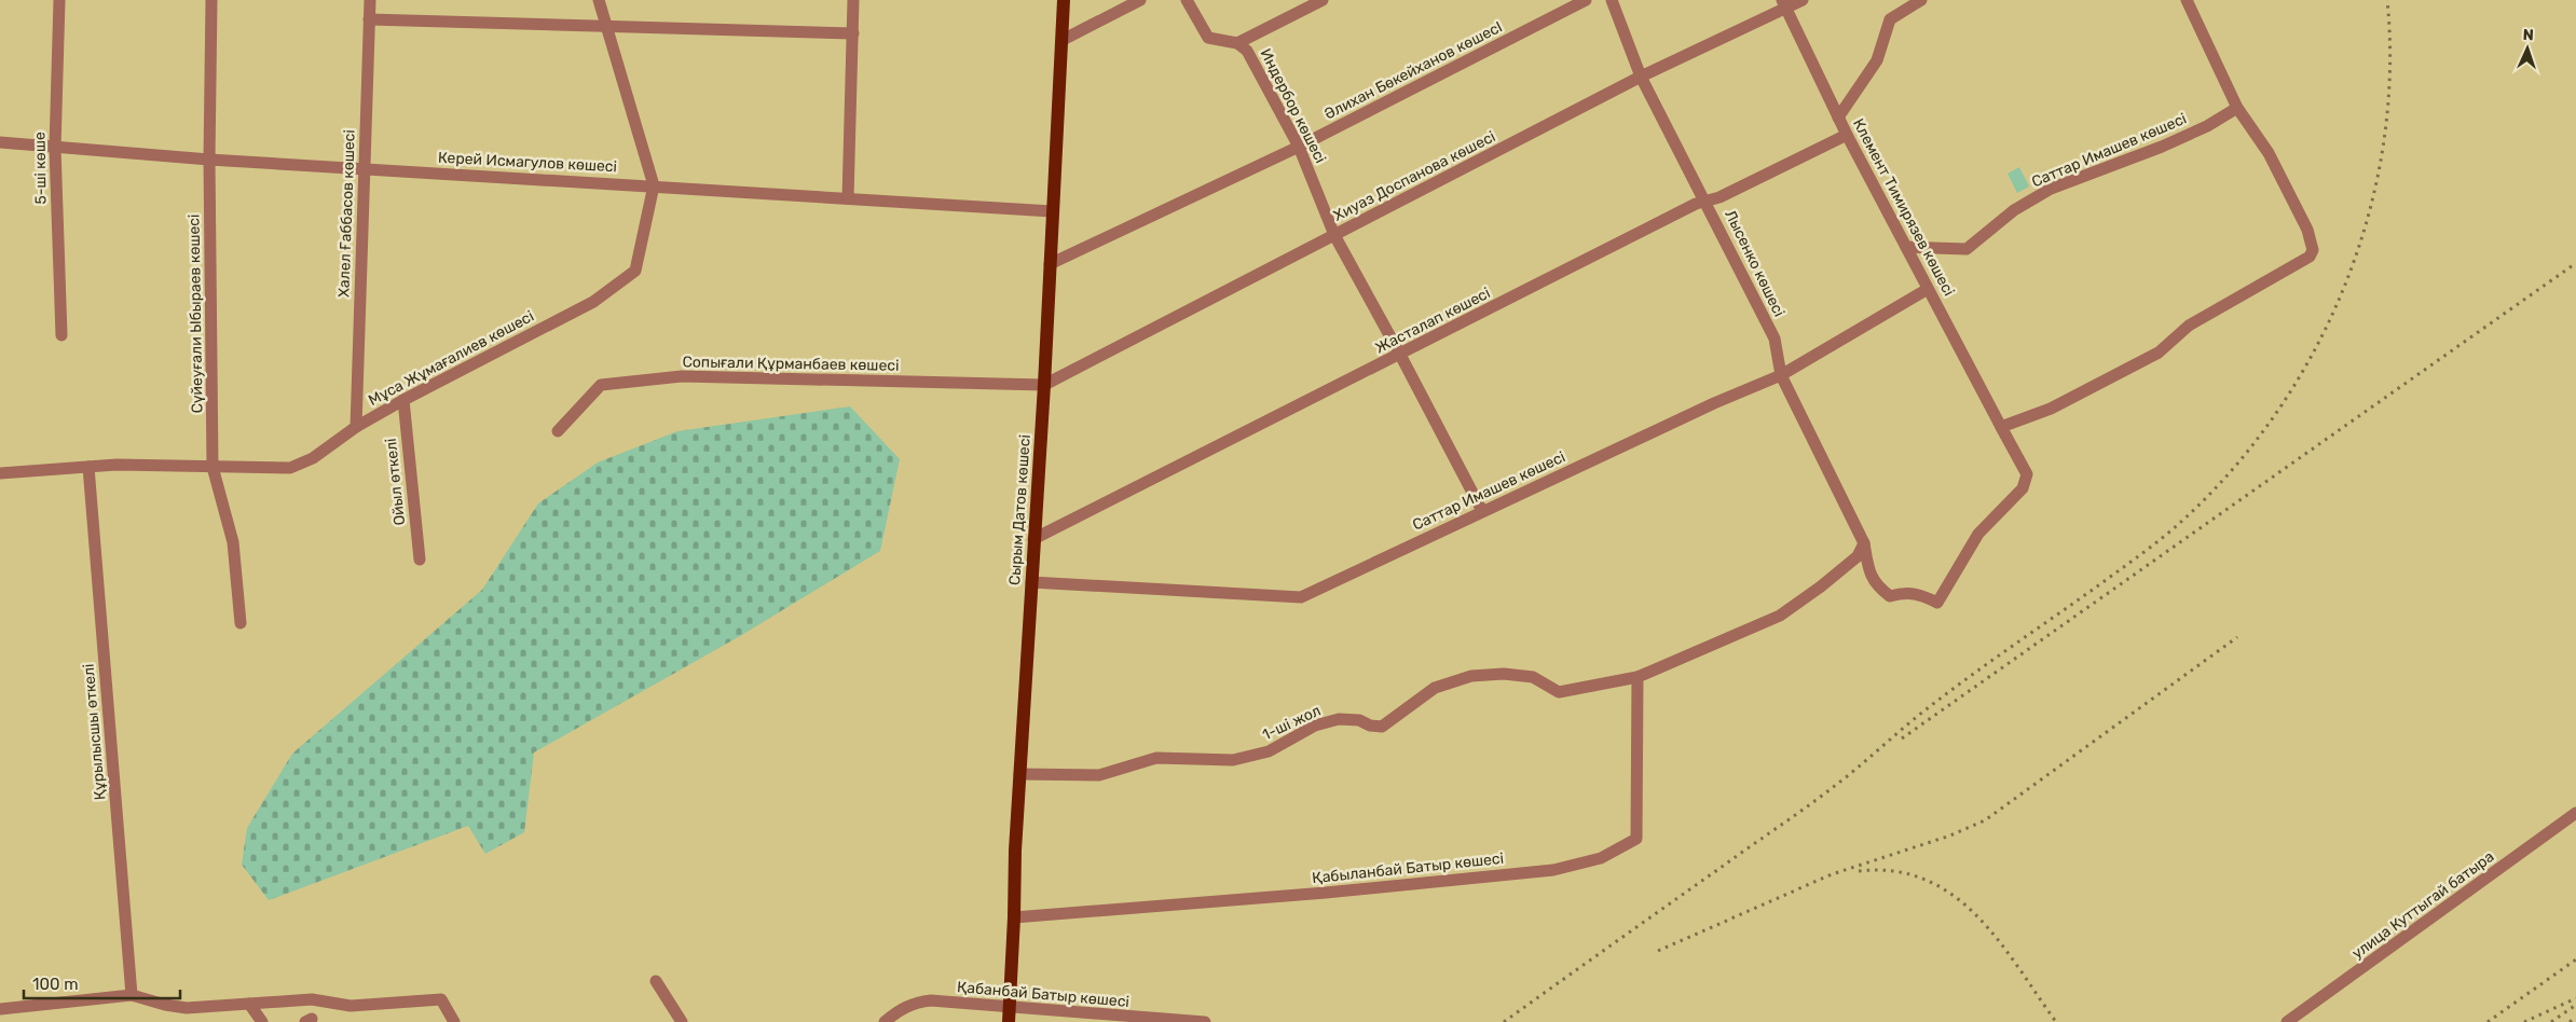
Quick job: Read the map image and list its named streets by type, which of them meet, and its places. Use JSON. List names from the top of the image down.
{
  "streets": {
    "main road": ["Сырым Датов көшесі"],
    "street": [
      "Әлихан Бөкейханов көшесI",
      "Индербор көшесі",
      "Саттар Имашев көшесі",
      "Керей Исмагулов көшесі",
      "5-шi көше",
      "Хиуаз Доспанова көшесі",
      "Клемент Тимирязев көшесі",
      "Халел Ғаббасов көшесі",
      "Лысенко көшесі",
      "Сүйеуғали Ыбыраев көшесi",
      "Жасталап көшесі",
      "Мұса Жұмағалиев көшесі",
      "Сопығали Құрманбаев көшесі",
      "Ойыл өткелі",
      "1-ші жол",
      "Құрылысшы өткелі",
      "Қабыланбай Батыр көшесі",
      "улица Куттыгай батыра",
      "Қабанбай Батыр көшесі"
    ]
  },
  "crossings": [
    ["Әлихан Бөкейханов көшесI", "Индербор көшесі"],
    ["Әлихан Бөкейханов көшесI", "Сырым Датов көшесі"],
    ["Индербор көшесі", "Саттар Имашев көшесі"],
    ["Индербор көшесі", "Хиуаз Доспанова көшесі"],
    ["Индербор көшесі", "Жасталап көшесі"],
    ["Саттар Имашев көшесі", "Клемент Тимирязев көшесі"],
    ["Саттар Имашев көшесі", "Лысенко көшесі"],
    ["Саттар Имашев көшесі", "Сырым Датов көшесі"],
    ["Керей Исмагулов көшесі", "5-шi көше"],
    ["Керей Исмагулов көшесі", "Халел Ғаббасов көшесі"],
    ["Керей Исмагулов көшесі", "Сүйеуғали Ыбыраев көшесi"],
    ["Керей Исмагулов көшесі", "Мұса Жұмағалиев көшесі"],
    ["Керей Исмагулов көшесі", "Сырым Датов көшесі"],
    ["Хиуаз Доспанова көшесі", "Клемент Тимирязев көшесі"],
    ["Хиуаз Доспанова көшесі", "Лысенко көшесі"],
    ["Хиуаз Доспанова көшесі", "Сопығали Құрманбаев көшесі"],
    ["Хиуаз Доспанова көшесі", "Сырым Датов көшесі"],
    ["Клемент Тимирязев көшесі", "Жасталап көшесі"],
    ["Халел Ғаббасов көшесі", "Мұса Жұмағалиев көшесі"],
    ["Лысенко көшесі", "Жасталап көшесі"],
    ["Сүйеуғали Ыбыраев көшесi", "Мұса Жұмағалиев көшесі"],
    ["Жасталап көшесі", "Сырым Датов көшесі"],
    ["Мұса Жұмағалиев көшесі", "Ойыл өткелі"],
    ["Мұса Жұмағалиев көшесі", "Құрылысшы өткелі"],
    ["Сопығали Құрманбаев көшесі", "Сырым Датов көшесі"],
    ["Сырым Датов көшесі", "1-ші жол"],
    ["Сырым Датов көшесі", "Қабыланбай Батыр көшесі"],
    ["Сырым Датов көшесі", "Қабанбай Батыр көшесі"],
    ["1-ші жол", "Қабыланбай Батыр көшесі"]
  ],
  "scale_bar": "100 m",
  "north": "top"
}
